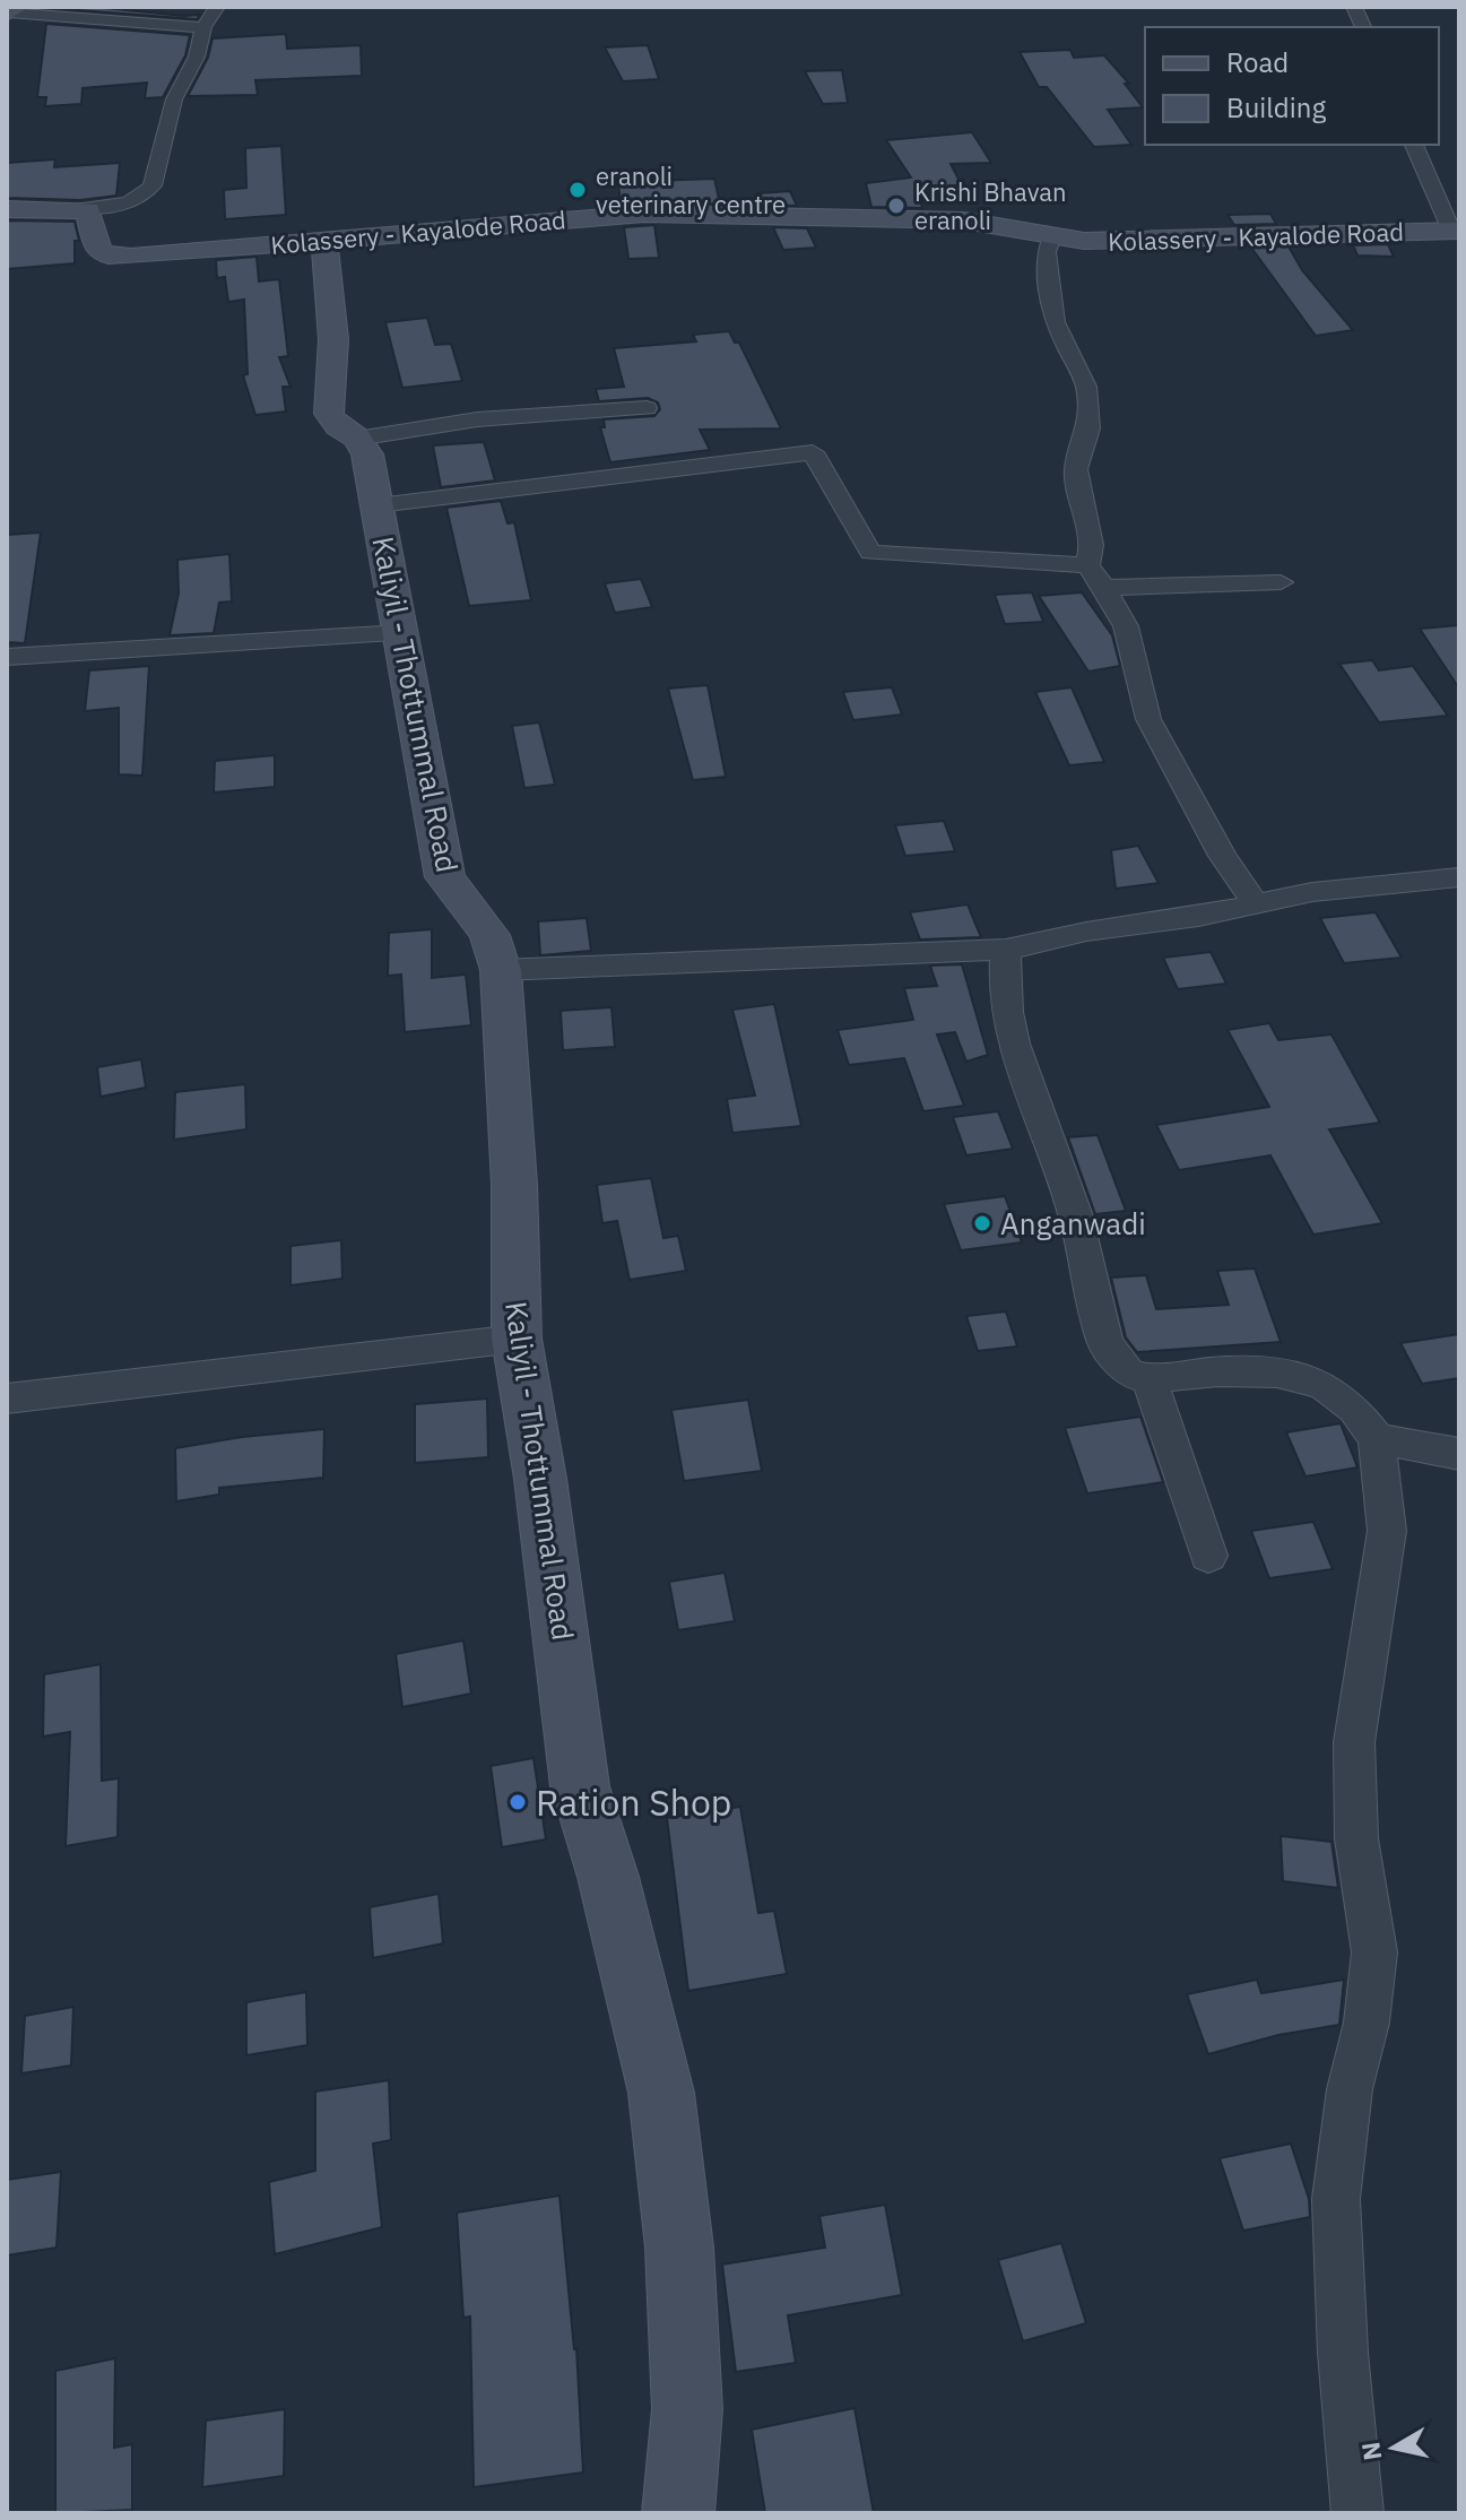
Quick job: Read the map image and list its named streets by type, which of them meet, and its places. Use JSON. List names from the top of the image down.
{
  "streets": {
    "main road": ["Kolassery - Kayalode Road", "Kaliyil - Thottummal Road"]
  },
  "crossings": [
    ["Kolassery - Kayalode Road", "Kaliyil - Thottummal Road"]
  ],
  "places": [
    "eranoli veterinary centre",
    "Krishi Bhavan eranoli",
    "Anganwadi",
    "Ration Shop"
  ],
  "legend": ["Road", "Building"],
  "north": "left"
}
